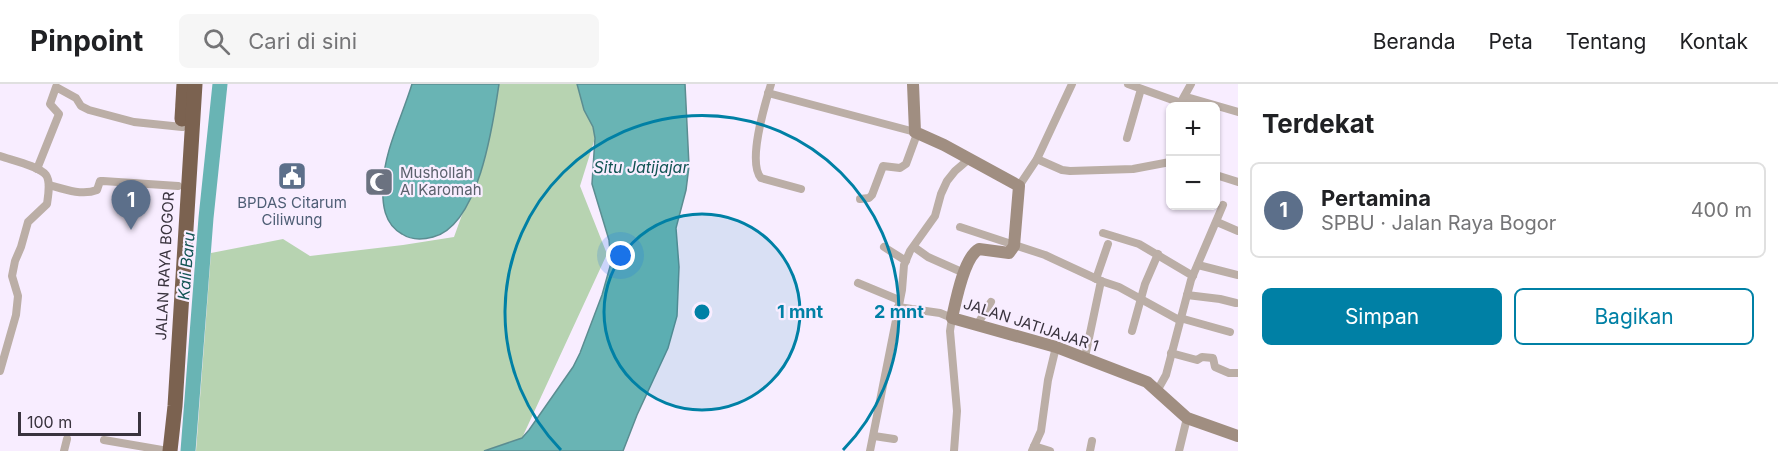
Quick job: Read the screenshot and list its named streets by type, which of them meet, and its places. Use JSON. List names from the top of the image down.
{
  "streets": {
    "highway": ["JALAN RAYA BOGOR"],
    "street": ["JALAN JATIJAJAR 1"]
  },
  "water": ["Situ Jatijajar", "Kali Baru"],
  "places": {
    "public building": ["BPDAS Citarum Ciliwung"],
    "mosque": ["Mushollah Al Karomah"]
  },
  "scale_bar": "100 m",
  "page": {
    "header": "Pinpoint",
    "search": "Cari di sini",
    "nav": [
      "Beranda",
      "Peta",
      "Tentang",
      "Kontak"
    ],
    "heading": "Terdekat",
    "map_buttons": ["+", "−"],
    "list": [
      {
        "mark": "1",
        "name": "Pertamina",
        "note": "SPBU · Jalan Raya Bogor",
        "value": "400 m"
      }
    ],
    "pins": "1",
    "buttons": ["Simpan", "Bagikan"],
    "scale": "100 m"
  },
  "rings": ["1 mnt", "2 mnt"]
}
